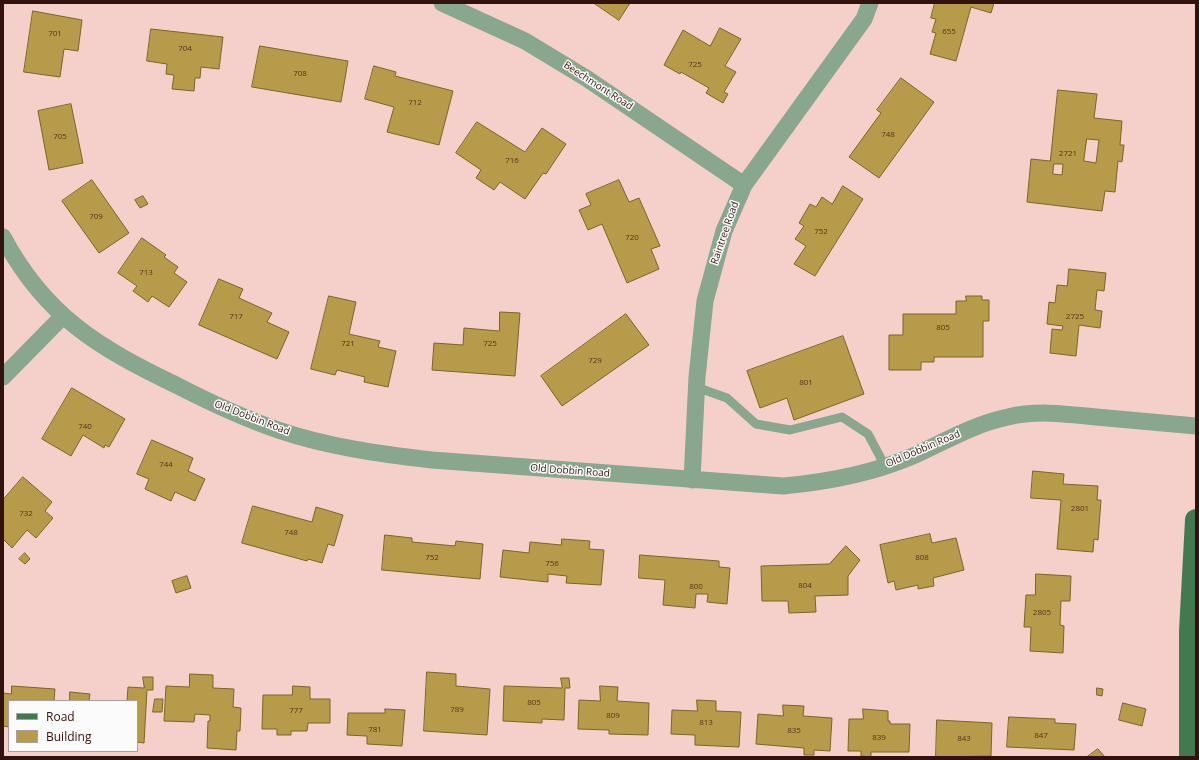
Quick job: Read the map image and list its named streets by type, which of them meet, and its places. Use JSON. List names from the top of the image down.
{
  "streets": {
    "street": ["Beechmont Road", "Raintree Road", "Old Dobbin Road"]
  },
  "crossings": [
    ["Beechmont Road", "Raintree Road"],
    ["Raintree Road", "Old Dobbin Road"]
  ],
  "house_numbers": [
    "655",
    "701",
    "704",
    "725",
    "708",
    "712",
    "748",
    "705",
    "2721",
    "716",
    "709",
    "752",
    "720",
    "713",
    "717",
    "2725",
    "805",
    "721",
    "725",
    "729",
    "801",
    "740",
    "744",
    "2801",
    "732",
    "748",
    "752",
    "808",
    "756",
    "804",
    "800",
    "2805",
    "805",
    "789",
    "777",
    "809",
    "813",
    "781",
    "835",
    "847",
    "839",
    "843"
  ],
  "legend": ["Road", "Building"]
}
